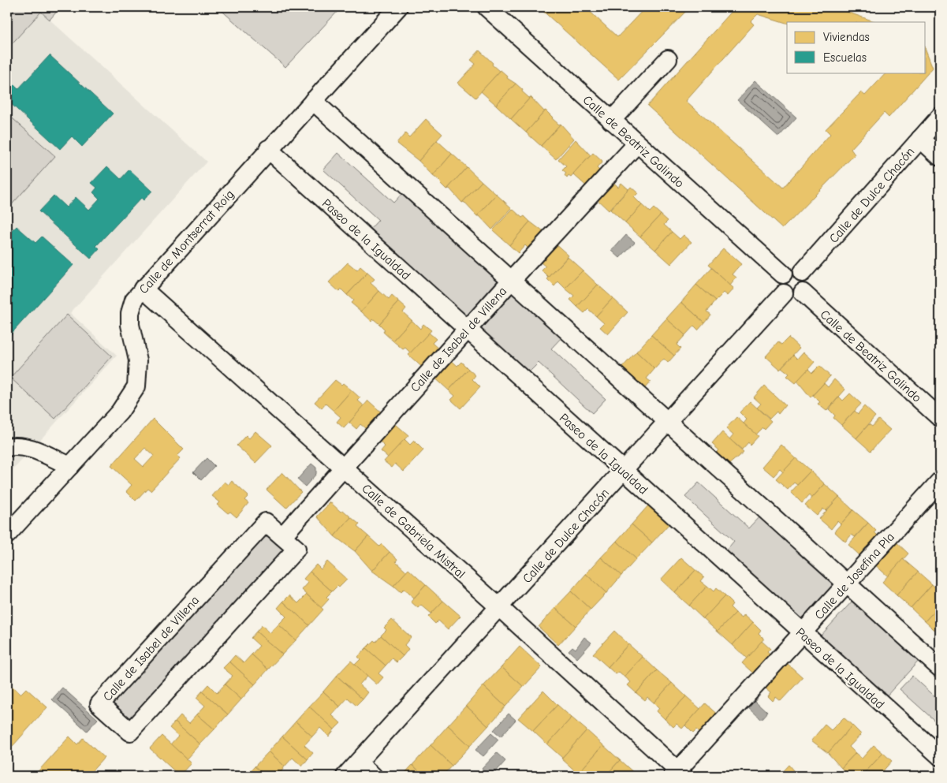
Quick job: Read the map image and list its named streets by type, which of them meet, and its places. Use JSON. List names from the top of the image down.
{
  "streets": {
    "street": [
      "Calle de Beatriz Galindo",
      "Calle de Dulce Chacón",
      "Paseo de la Igualdad",
      "Calle de Montserrat Roig",
      "Calle de Isabel de Villena",
      "Calle de Gabriela Mistral",
      "Calle de Josefina Pla"
    ]
  },
  "crossings": [
    ["Calle de Beatriz Galindo", "Calle de Dulce Chacón"],
    ["Calle de Beatriz Galindo", "Calle de Isabel de Villena"],
    ["Calle de Dulce Chacón", "Paseo de la Igualdad"],
    ["Calle de Dulce Chacón", "Calle de Gabriela Mistral"],
    ["Paseo de la Igualdad", "Calle de Montserrat Roig"],
    ["Paseo de la Igualdad", "Calle de Isabel de Villena"],
    ["Paseo de la Igualdad", "Calle de Josefina Pla"],
    ["Calle de Montserrat Roig", "Calle de Gabriela Mistral"],
    ["Calle de Isabel de Villena", "Calle de Gabriela Mistral"],
    ["Calle de Gabriela Mistral", "Calle de Josefina Pla"]
  ],
  "legend": ["Viviendas", "Escuelas"]
}
